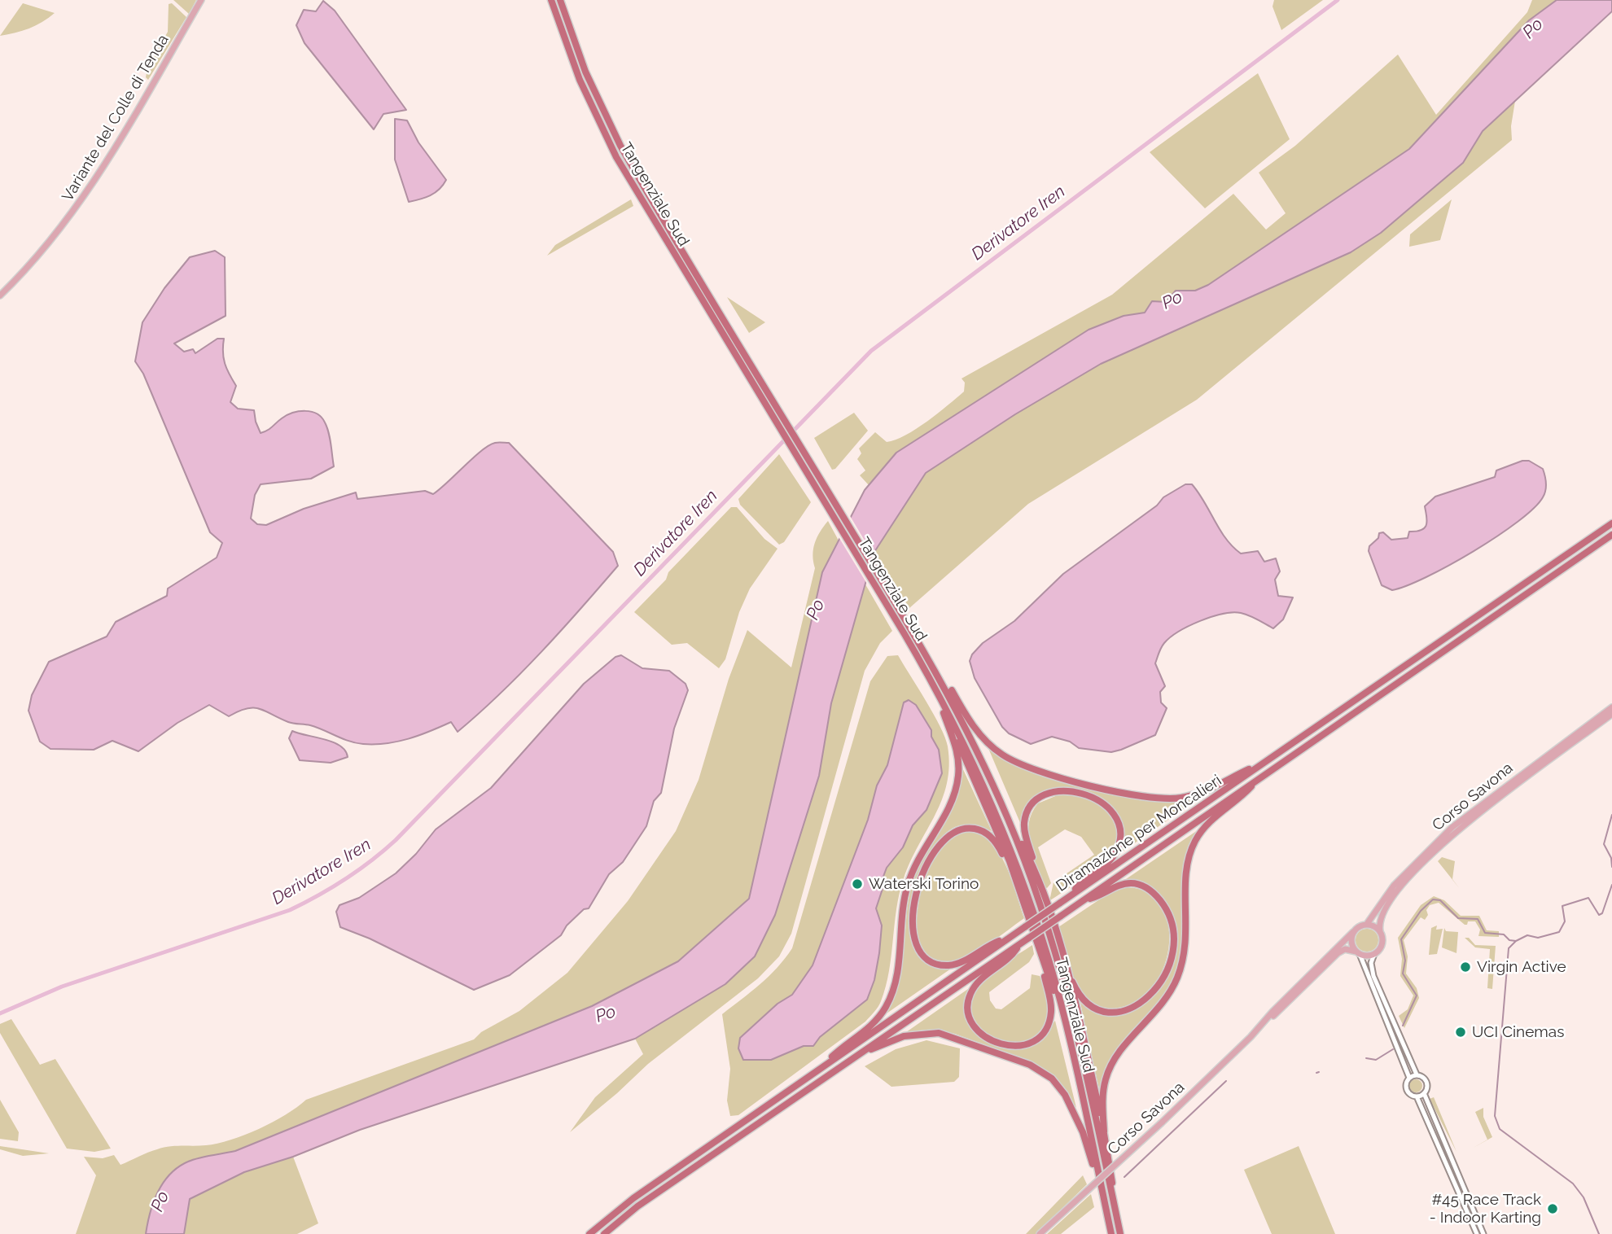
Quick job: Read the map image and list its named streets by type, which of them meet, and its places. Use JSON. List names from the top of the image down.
{
  "streets": {
    "highway": ["Tangenziale Sud", "Diramazione per Moncalieri"],
    "main road": ["Variante del Colle di Tenda", "Corso Savona"]
  },
  "water": ["Po", "Derivatore Iren"],
  "places": [
    "Waterski Torino",
    "Virgin Active",
    "UCI Cinemas",
    "#45 Race Track - Indoor Karting"
  ]
}
